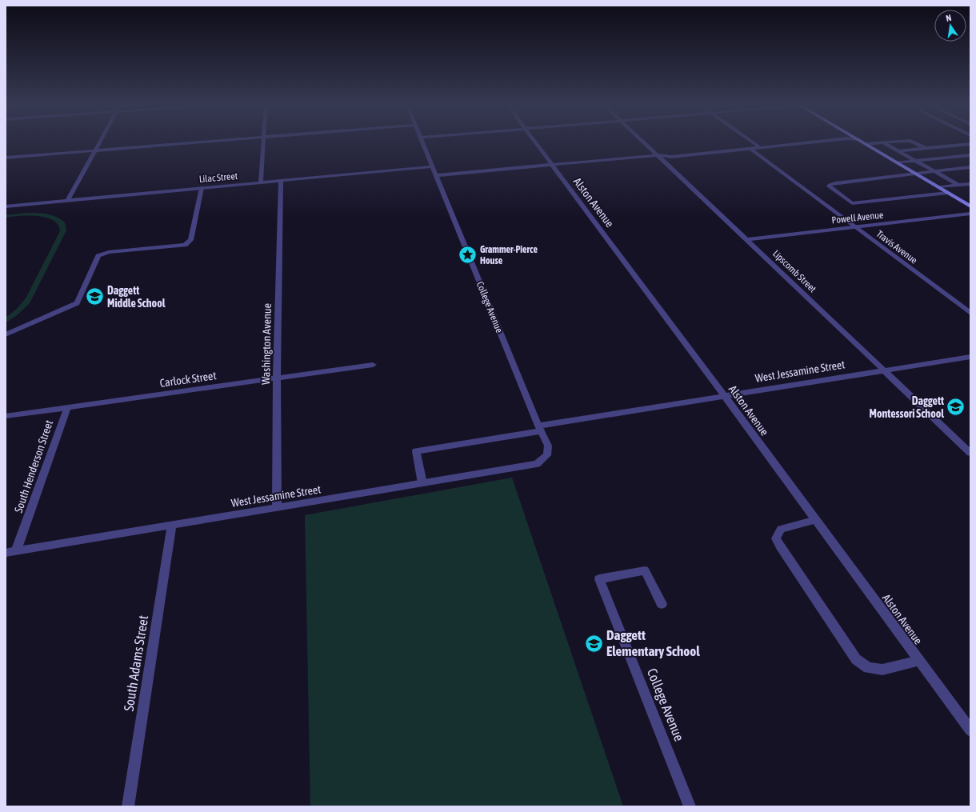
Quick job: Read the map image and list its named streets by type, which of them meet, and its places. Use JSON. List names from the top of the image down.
{
  "streets": {
    "street": [
      "Lilac Street",
      "Alston Avenue",
      "Powell Avenue",
      "Travis Avenue",
      "Lipscomb Street",
      "College Avenue",
      "Washington Avenue",
      "West Jessamine Street",
      "Carlock Street",
      "South Henderson Street",
      "South Adams Street"
    ]
  },
  "crossings": [
    ["Lilac Street", "College Avenue"],
    ["Lilac Street", "Washington Avenue"],
    ["Alston Avenue", "West Jessamine Street"],
    ["Powell Avenue", "Travis Avenue"],
    ["Powell Avenue", "Lipscomb Street"],
    ["Lipscomb Street", "West Jessamine Street"],
    ["College Avenue", "West Jessamine Street"],
    ["Washington Avenue", "West Jessamine Street"],
    ["Washington Avenue", "Carlock Street"],
    ["West Jessamine Street", "South Henderson Street"],
    ["West Jessamine Street", "South Adams Street"],
    ["Carlock Street", "South Henderson Street"]
  ],
  "places": {
    "place": ["Grammer-Pierce House"],
    "school or university": ["Daggett Middle School", "Daggett Montessori School", "Daggett Elementary School"]
  },
  "north": "top"
}
